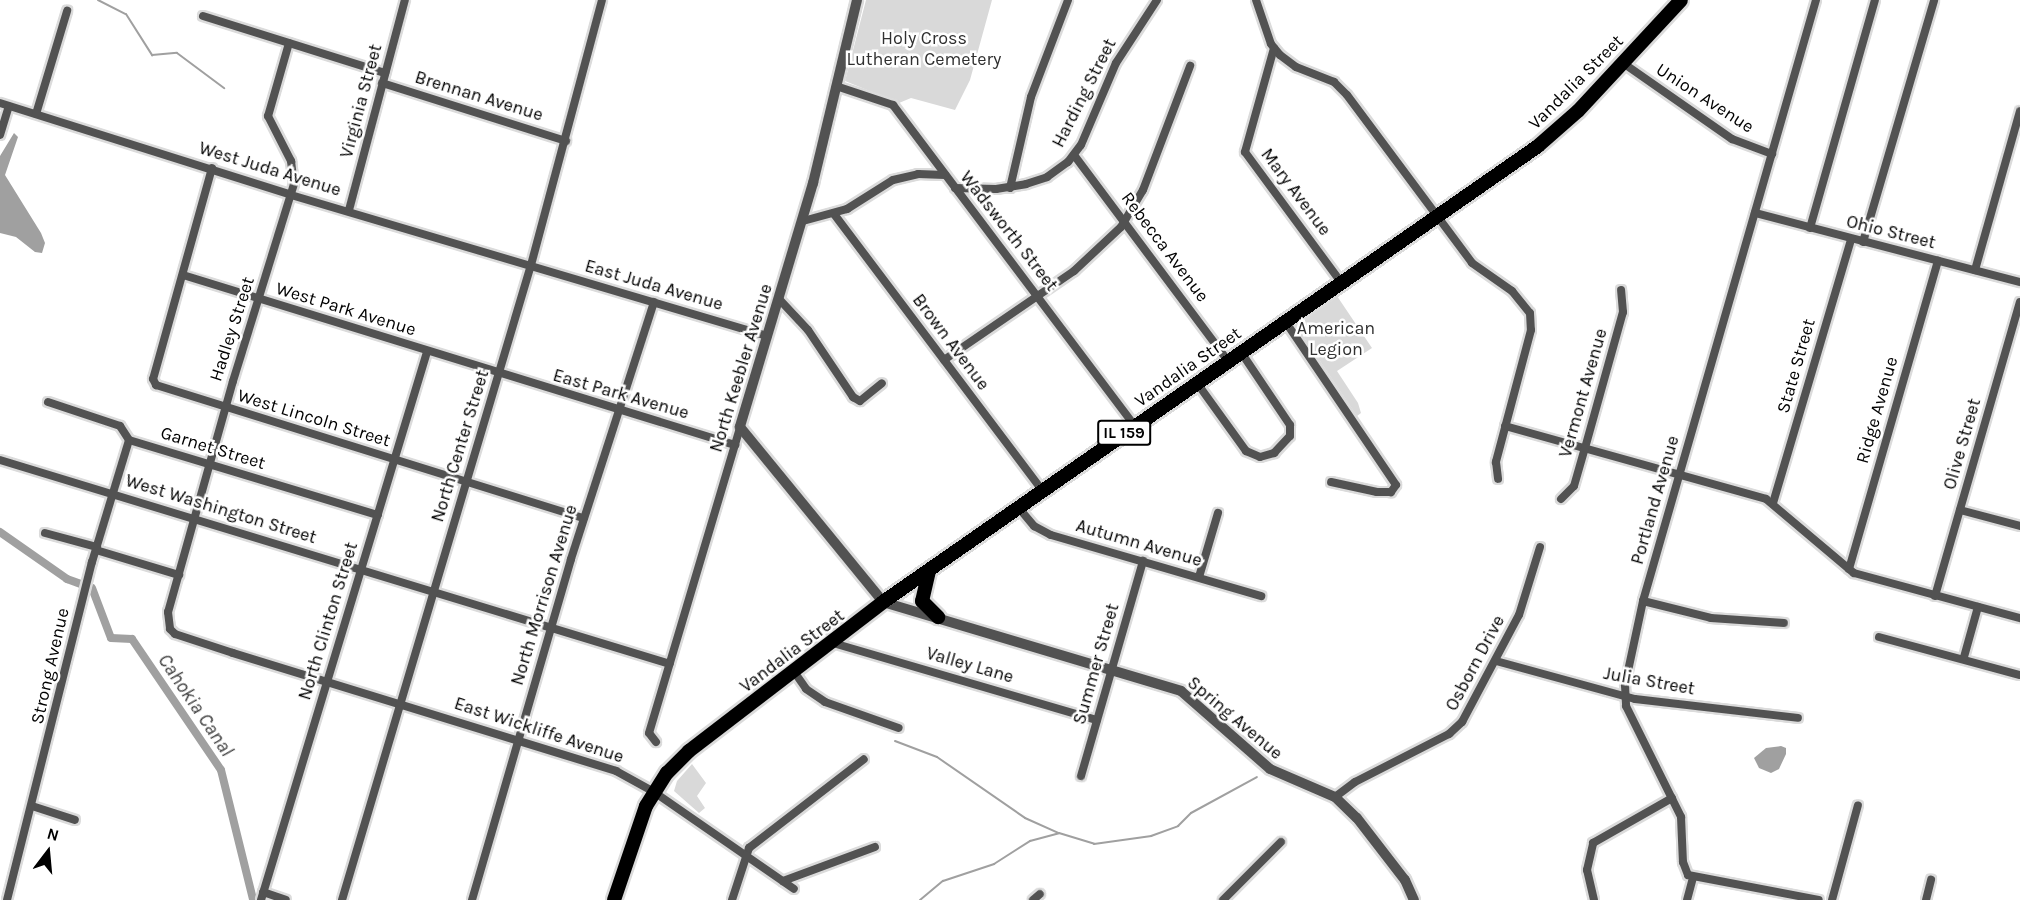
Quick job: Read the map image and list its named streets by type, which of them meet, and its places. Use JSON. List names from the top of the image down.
{
  "streets": {
    "main road": ["Vandalia Street", "IL 159"],
    "street": [
      "Harding Street",
      "Brennan Avenue",
      "Union Avenue",
      "Virginia Street",
      "West Juda Avenue",
      "Mary Avenue",
      "Wadsworth Street",
      "Ohio Street",
      "Rebecca Avenue",
      "East Juda Avenue",
      "West Park Avenue",
      "Hadley Street",
      "Brown Avenue",
      "State Street",
      "North Keebler Avenue",
      "Vermont Avenue",
      "East Park Avenue",
      "Ridge Avenue",
      "West Lincoln Street",
      "Olive Street",
      "North Center Street",
      "Garnet Street",
      "Portland Avenue",
      "West Washington Street",
      "Autumn Avenue",
      "North Morrison Avenue",
      "North Clinton Street",
      "Osborn Drive",
      "Summer Street",
      "Valley Lane",
      "Strong Avenue",
      "Julia Street",
      "Spring Avenue",
      "East Wickliffe Avenue"
    ]
  },
  "crossings": [
    ["Vandalia Street", "Union Avenue"],
    ["Vandalia Street", "Mary Avenue"],
    ["Vandalia Street", "Wadsworth Street"],
    ["Vandalia Street", "Rebecca Avenue"],
    ["Vandalia Street", "Brown Avenue"],
    ["Vandalia Street", "Autumn Avenue"],
    ["Vandalia Street", "Valley Lane"],
    ["Vandalia Street", "Spring Avenue"],
    ["Vandalia Street", "East Wickliffe Avenue"],
    ["Harding Street", "Wadsworth Street"],
    ["Harding Street", "Rebecca Avenue"],
    ["Brennan Avenue", "Virginia Street"],
    ["Brennan Avenue", "North Center Street"],
    ["Union Avenue", "Portland Avenue"],
    ["Virginia Street", "West Juda Avenue"],
    ["West Juda Avenue", "East Juda Avenue"],
    ["West Juda Avenue", "Hadley Street"],
    ["West Juda Avenue", "North Center Street"],
    ["Wadsworth Street", "North Keebler Avenue"],
    ["Ohio Street", "State Street"],
    ["Ohio Street", "Ridge Avenue"],
    ["Ohio Street", "Portland Avenue"],
    ["East Juda Avenue", "North Keebler Avenue"],
    ["East Juda Avenue", "North Center Street"],
    ["East Juda Avenue", "North Morrison Avenue"],
    ["West Park Avenue", "Hadley Street"],
    ["West Park Avenue", "East Park Avenue"],
    ["West Park Avenue", "West Lincoln Street"],
    ["West Park Avenue", "North Center Street"],
    ["West Park Avenue", "North Clinton Street"],
    ["Hadley Street", "West Lincoln Street"],
    ["Hadley Street", "Garnet Street"],
    ["Hadley Street", "West Washington Street"],
    ["Hadley Street", "East Wickliffe Avenue"],
    ["North Keebler Avenue", "East Park Avenue"],
    ["North Keebler Avenue", "West Washington Street"],
    ["East Park Avenue", "North Center Street"],
    ["East Park Avenue", "North Morrison Avenue"],
    ["West Lincoln Street", "North Center Street"],
    ["West Lincoln Street", "North Morrison Avenue"],
    ["West Lincoln Street", "North Clinton Street"],
    ["North Center Street", "West Washington Street"],
    ["North Center Street", "East Wickliffe Avenue"],
    ["Garnet Street", "North Clinton Street"],
    ["Garnet Street", "Strong Avenue"],
    ["Portland Avenue", "Julia Street"],
    ["West Washington Street", "North Morrison Avenue"],
    ["West Washington Street", "North Clinton Street"],
    ["West Washington Street", "Strong Avenue"],
    ["Autumn Avenue", "Summer Street"],
    ["North Morrison Avenue", "East Wickliffe Avenue"],
    ["North Clinton Street", "East Wickliffe Avenue"],
    ["Osborn Drive", "Julia Street"],
    ["Osborn Drive", "Spring Avenue"],
    ["Summer Street", "Valley Lane"],
    ["Summer Street", "Spring Avenue"]
  ],
  "water": ["Cahokia Canal"],
  "parks": ["Holy Cross Lutheran Cemetery", "American Legion"],
  "north": "top"
}
